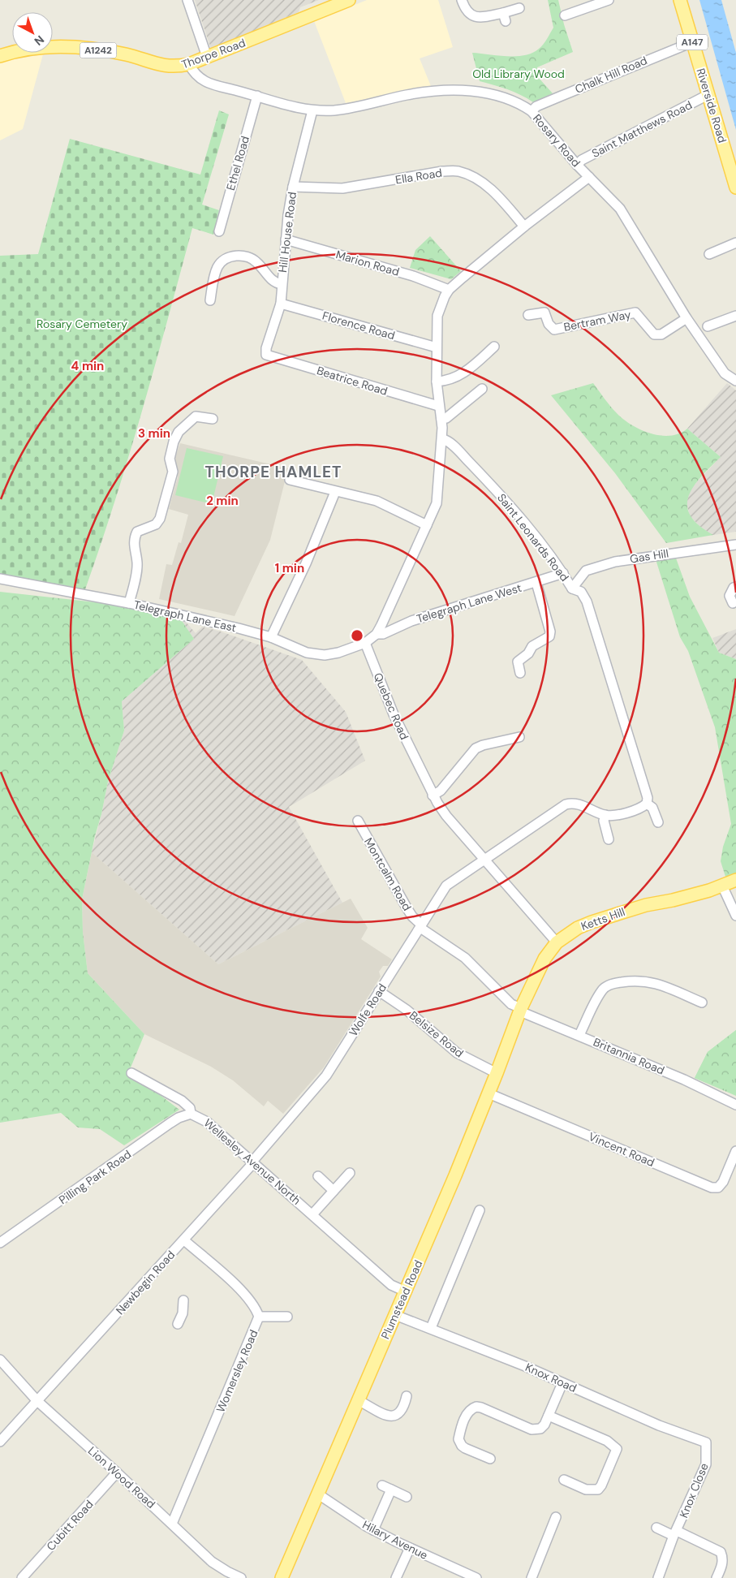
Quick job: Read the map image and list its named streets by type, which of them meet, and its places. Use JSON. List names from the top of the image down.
{
  "streets": {
    "main road": [
      "A147",
      "A1242",
      "Thorpe Road",
      "Riverside Road",
      "Ketts Hill",
      "Plumstead Road"
    ],
    "street": [
      "Chalk Hill Road",
      "Saint Matthews Road",
      "Rosary Road",
      "Ethel Road",
      "Ella Road",
      "Hill House Road",
      "Marion Road",
      "Bertram Way",
      "Florence Road",
      "Beatrice Road",
      "Saint Leonards Road",
      "Gas Hill",
      "Telegraph Lane West",
      "Telegraph Lane East",
      "Quebec Road",
      "Montcalm Road",
      "Wolfe Road",
      "Belsize Road",
      "Britannia Road",
      "Vincent Road",
      "Wellesley Avenue North",
      "Pilling Park Road",
      "Newbegin Road",
      "Womersley Road",
      "Knox Road",
      "Lion Wood Road",
      "Knox Close",
      "Cubitt Road",
      "Hilary Avenue"
    ]
  },
  "crossings": [
    ["Thorpe Road", "Rosary Road"],
    ["Chalk Hill Road", "Riverside Road"],
    ["Chalk Hill Road", "Rosary Road"],
    ["Riverside Road", "Saint Matthews Road"],
    ["Saint Matthews Road", "Rosary Road"],
    ["Rosary Road", "Ethel Road"],
    ["Rosary Road", "Hill House Road"],
    ["Rosary Road", "Bertram Way"],
    ["Ella Road", "Hill House Road"],
    ["Hill House Road", "Marion Road"],
    ["Hill House Road", "Florence Road"],
    ["Hill House Road", "Beatrice Road"],
    ["Saint Leonards Road", "Gas Hill"],
    ["Saint Leonards Road", "Telegraph Lane West"],
    ["Telegraph Lane East", "Quebec Road"],
    ["Quebec Road", "Ketts Hill"],
    ["Quebec Road", "Wolfe Road"],
    ["Montcalm Road", "Wolfe Road"],
    ["Montcalm Road", "Britannia Road"],
    ["Ketts Hill", "Britannia Road"],
    ["Ketts Hill", "Plumstead Road"],
    ["Wolfe Road", "Belsize Road"],
    ["Wolfe Road", "Britannia Road"],
    ["Wolfe Road", "Wellesley Avenue North"],
    ["Wolfe Road", "Newbegin Road"],
    ["Belsize Road", "Plumstead Road"],
    ["Britannia Road", "Plumstead Road"],
    ["Vincent Road", "Plumstead Road"],
    ["Wellesley Avenue North", "Pilling Park Road"],
    ["Wellesley Avenue North", "Newbegin Road"],
    ["Wellesley Avenue North", "Plumstead Road"],
    ["Newbegin Road", "Womersley Road"],
    ["Newbegin Road", "Lion Wood Road"],
    ["Plumstead Road", "Knox Road"],
    ["Plumstead Road", "Hilary Avenue"],
    ["Womersley Road", "Lion Wood Road"],
    ["Knox Road", "Knox Close"],
    ["Lion Wood Road", "Cubitt Road"]
  ],
  "districts": ["THORPE HAMLET"],
  "parks": ["Old Library Wood", "Rosary Cemetery"],
  "north": "bottom right",
  "rings": [
    "4 min",
    "3 min",
    "2 min",
    "1 min"
  ]
}
